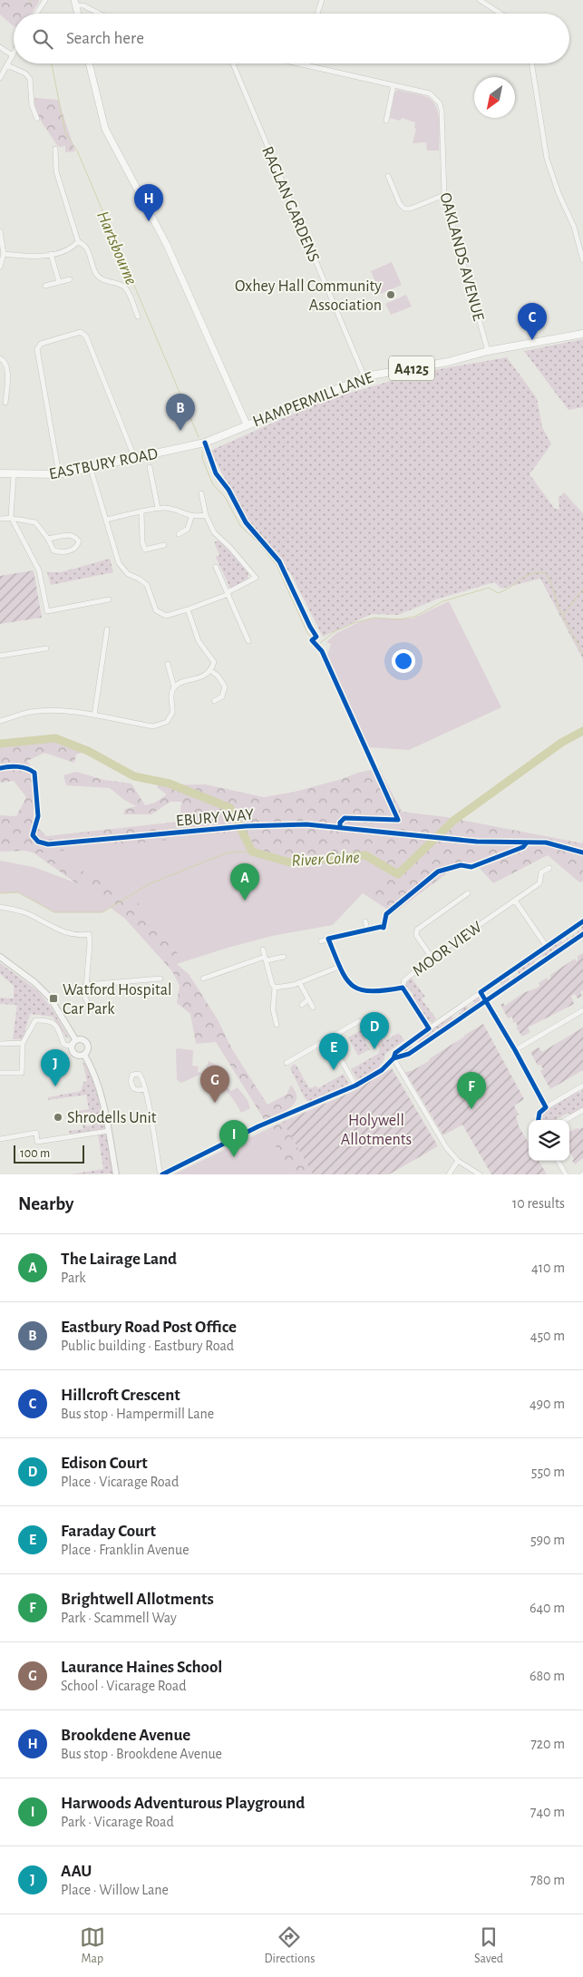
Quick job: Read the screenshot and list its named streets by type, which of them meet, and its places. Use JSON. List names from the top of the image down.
{
  "streets": {
    "main road": ["A4125", "HAMPERMILL LANE", "EASTBURY ROAD"],
    "street": ["RAGLAN GARDENS", "OAKLANDS AVENUE", "MOOR VIEW"],
    "cycle path": ["EBURY WAY"]
  },
  "crossings": [
    ["RAGLAN GARDENS", "HAMPERMILL LANE"],
    ["OAKLANDS AVENUE", "HAMPERMILL LANE"],
    ["HAMPERMILL LANE", "EASTBURY ROAD"]
  ],
  "water": ["Hartsbourne", "River Colne"],
  "parks": ["Holywell Allotments"],
  "places": {
    "other": ["Oxhey Hall Community Association", "Shrodells Unit"],
    "transit": ["Watford Hospital Car Park"]
  },
  "scale_bar": "100 m",
  "north": "bottom left",
  "page": {
    "search": "Search here",
    "pins": [
      "H",
      "C",
      "B",
      "A",
      "D",
      "E",
      "J",
      "G",
      "F",
      "I"
    ],
    "scale": "100 m",
    "heading": ["Nearby", "10 results"],
    "list": [
      {
        "mark": "A",
        "name": "The Lairage Land",
        "note": "Park",
        "value": "410 m"
      },
      {
        "mark": "B",
        "name": "Eastbury Road Post Office",
        "note": "Public building · Eastbury Road",
        "value": "450 m"
      },
      {
        "mark": "C",
        "name": "Hillcroft Crescent",
        "note": "Bus stop · Hampermill Lane",
        "value": "490 m"
      },
      {
        "mark": "D",
        "name": "Edison Court",
        "note": "Place · Vicarage Road",
        "value": "550 m"
      },
      {
        "mark": "E",
        "name": "Faraday Court",
        "note": "Place · Franklin Avenue",
        "value": "590 m"
      },
      {
        "mark": "F",
        "name": "Brightwell Allotments",
        "note": "Park · Scammell Way",
        "value": "640 m"
      },
      {
        "mark": "G",
        "name": "Laurance Haines School",
        "note": "School · Vicarage Road",
        "value": "680 m"
      },
      {
        "mark": "H",
        "name": "Brookdene Avenue",
        "note": "Bus stop · Brookdene Avenue",
        "value": "720 m"
      },
      {
        "mark": "I",
        "name": "Harwoods Adventurous Playground",
        "note": "Park · Vicarage Road",
        "value": "740 m"
      },
      {
        "mark": "J",
        "name": "AAU",
        "note": "Place · Willow Lane",
        "value": "780 m"
      }
    ],
    "nav": ["Map", "Directions", "Saved"]
  }
}
